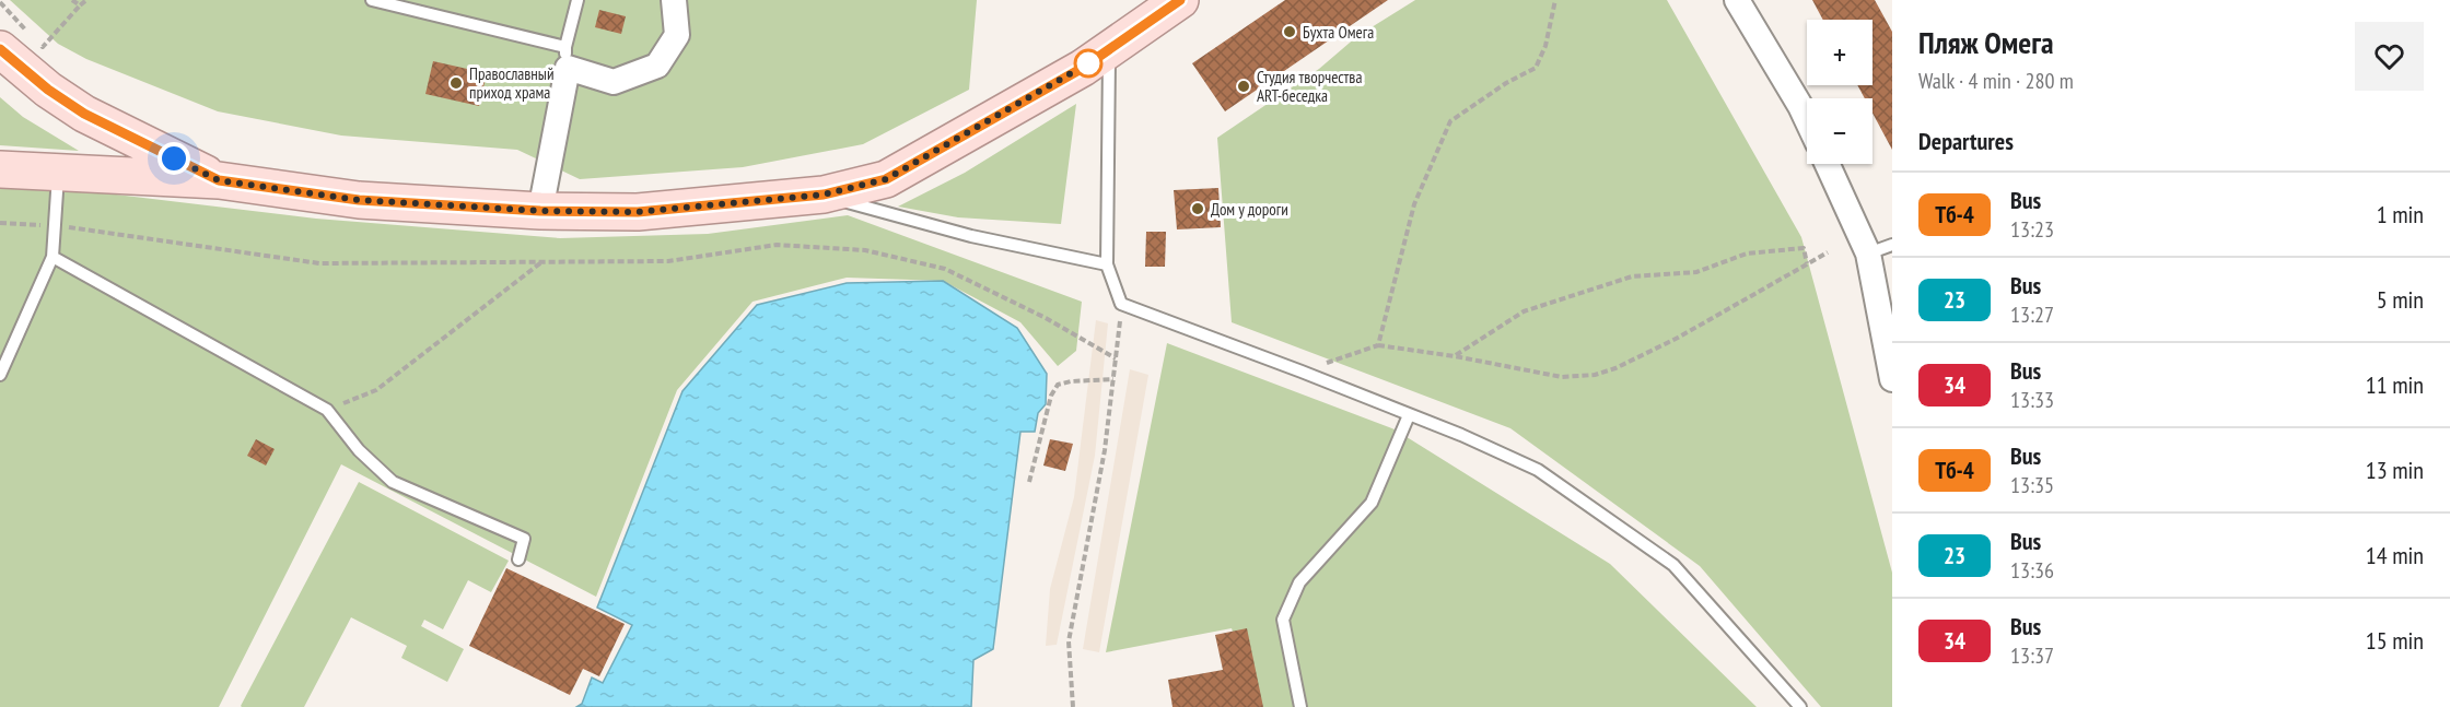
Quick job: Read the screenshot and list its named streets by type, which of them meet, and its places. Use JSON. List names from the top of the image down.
{
  "places": [
    "Бухта Омега",
    "Православный приход храма",
    "Студия творчества ART-беседка",
    "Дом у дороги"
  ],
  "lines": ["bus line Тб-4"],
  "page": {
    "heading": [
      ["Пляж Омега", "Walk · 4 min · 280 m"],
      "Departures"
    ],
    "map_buttons": ["+", "−"],
    "list": [
      {
        "mark": "Тб-4",
        "name": "Bus",
        "note": "13:23",
        "value": "1 min"
      },
      {
        "mark": "23",
        "name": "Bus",
        "note": "13:27",
        "value": "5 min"
      },
      {
        "mark": "34",
        "name": "Bus",
        "note": "13:33",
        "value": "11 min"
      },
      {
        "mark": "Тб-4",
        "name": "Bus",
        "note": "13:35",
        "value": "13 min"
      },
      {
        "mark": "23",
        "name": "Bus",
        "note": "13:36",
        "value": "14 min"
      },
      {
        "mark": "34",
        "name": "Bus",
        "note": "13:37",
        "value": "15 min"
      }
    ]
  }
}
